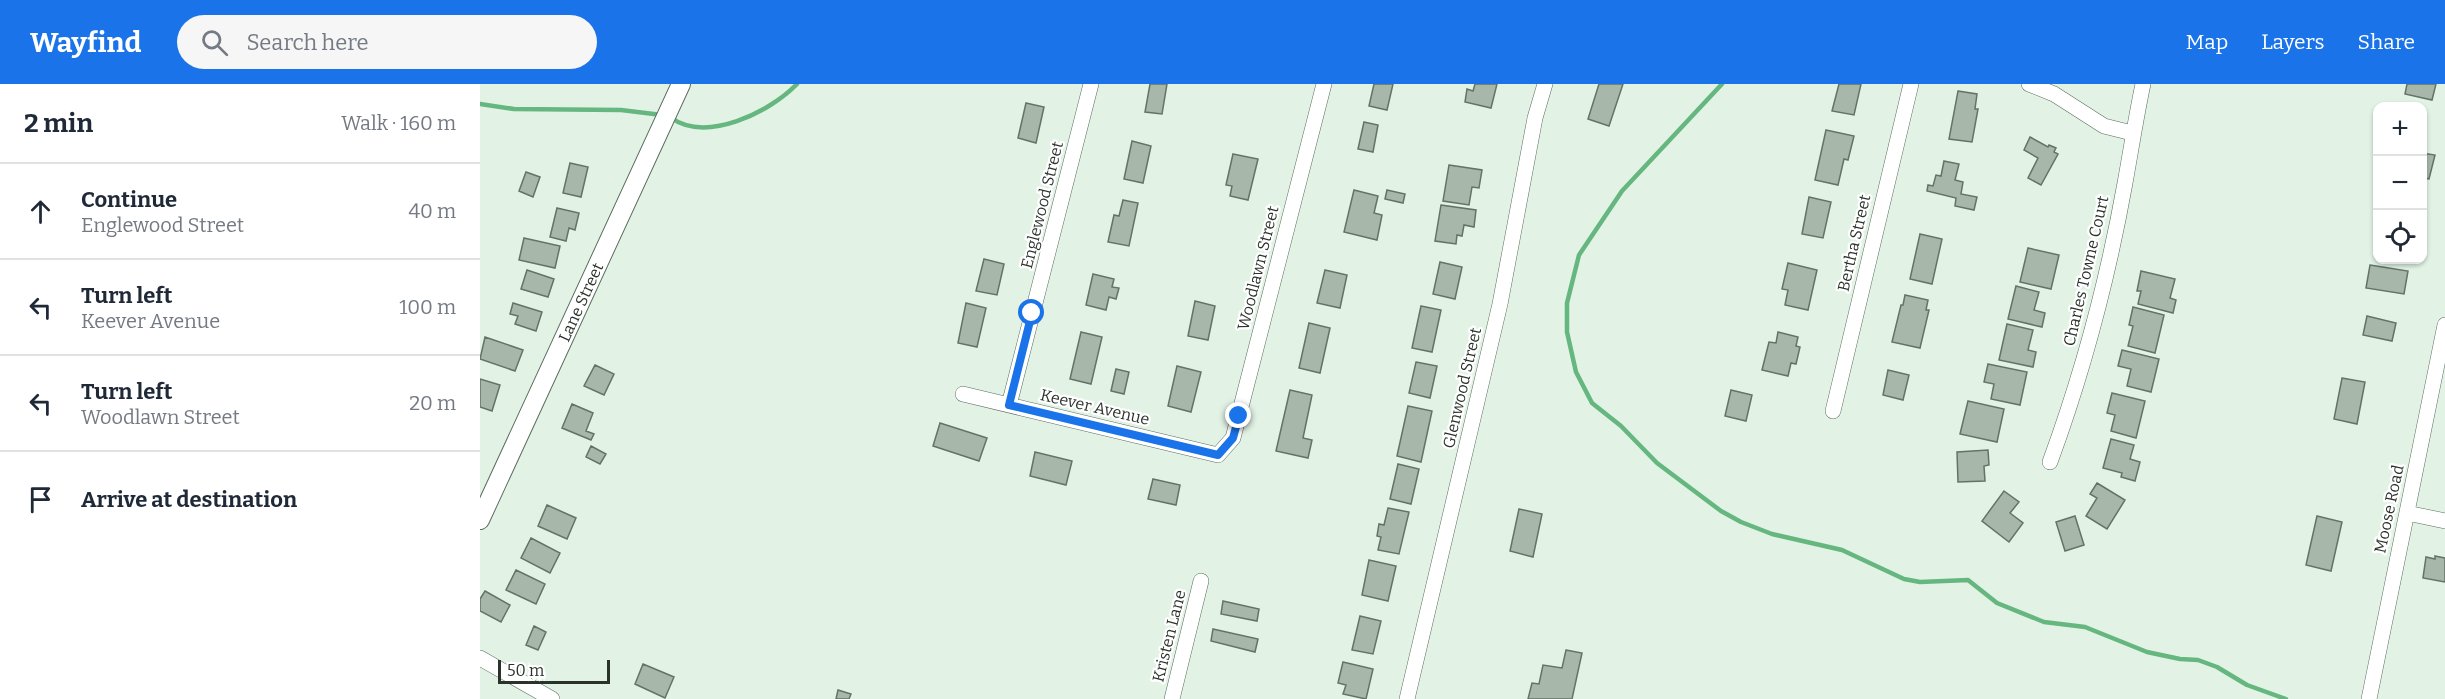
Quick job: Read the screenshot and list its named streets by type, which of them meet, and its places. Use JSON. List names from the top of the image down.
{
  "streets": {
    "main road": ["Lane Street"],
    "street": [
      "Englewood Street",
      "Bertha Street",
      "Woodlawn Street",
      "Charles Towne Court",
      "Glenwood Street",
      "Keever Avenue",
      "Moose Road",
      "Kristen Lane"
    ]
  },
  "crossings": [
    ["Englewood Street", "Keever Avenue"],
    ["Woodlawn Street", "Keever Avenue"]
  ],
  "scale_bar": "50 m",
  "page": {
    "header": "Wayfind",
    "search": "Search here",
    "nav": ["Map", "Layers", "Share"],
    "heading": ["2 min", "Walk · 160 m"],
    "map_buttons": ["+", "−"],
    "list": [
      ["Continue", "Englewood Street", "40 m"],
      ["Turn left", "Keever Avenue", "100 m"],
      ["Turn left", "Woodlawn Street", "20 m"],
      "Arrive at destination"
    ],
    "scale": "50 m"
  }
}
